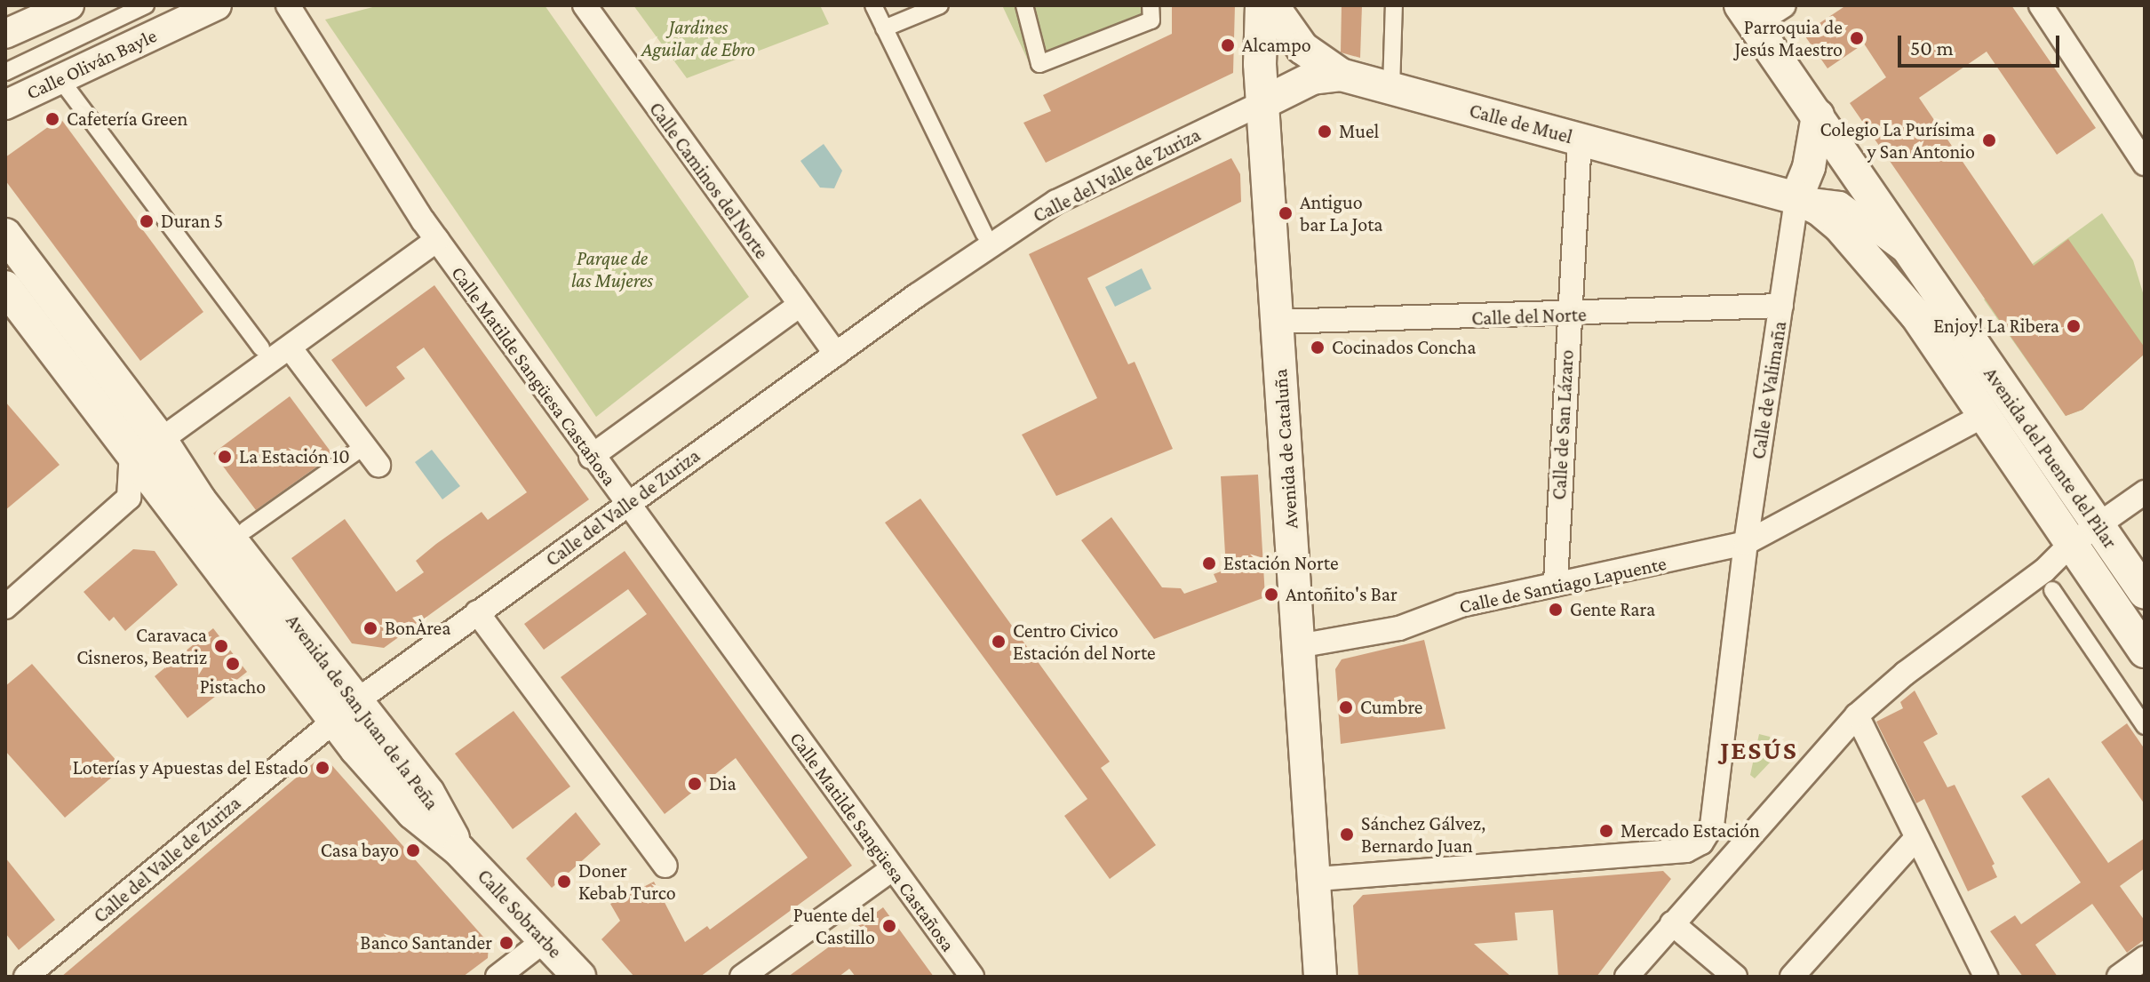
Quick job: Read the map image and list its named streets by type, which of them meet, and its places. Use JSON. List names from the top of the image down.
{
  "streets": {
    "main road": [
      "Calle de Muel",
      "Avenida de Cataluña",
      "Avenida del Puente del Pilar",
      "Avenida de San Juan de la Peña",
      "Calle Sobrarbe"
    ],
    "street": [
      "Calle Oliván Bayle",
      "Calle del Valle de Zuriza",
      "Calle Caminos del Norte",
      "Calle del Norte",
      "Calle Matilde Sangüesa Castañosa",
      "Calle de Valimaña",
      "Calle de San Lázaro",
      "Calle de Santiago Lapuente"
    ]
  },
  "crossings": [
    ["Calle de Muel", "Calle de Valimaña"],
    ["Calle de Muel", "Calle de San Lázaro"],
    ["Calle de Muel", "Avenida del Puente del Pilar"],
    ["Calle del Valle de Zuriza", "Calle Caminos del Norte"],
    ["Calle del Valle de Zuriza", "Calle Matilde Sangüesa Castañosa"],
    ["Calle del Valle de Zuriza", "Avenida de Cataluña"],
    ["Calle del Valle de Zuriza", "Avenida de San Juan de la Peña"],
    ["Calle del Norte", "Calle de Valimaña"],
    ["Calle del Norte", "Calle de San Lázaro"],
    ["Calle del Norte", "Avenida de Cataluña"],
    ["Calle de Valimaña", "Avenida del Puente del Pilar"],
    ["Calle de Valimaña", "Calle de Santiago Lapuente"],
    ["Calle de San Lázaro", "Calle de Santiago Lapuente"],
    ["Avenida de Cataluña", "Calle de Santiago Lapuente"],
    ["Avenida del Puente del Pilar", "Calle de Santiago Lapuente"],
    ["Avenida de San Juan de la Peña", "Calle Sobrarbe"]
  ],
  "districts": ["JESÚS"],
  "parks": ["Jardines Aguilar de Ebro", "Parque de las Mujeres"],
  "places": [
    "Parroquia de Jesús Maestro",
    "Alcampo",
    "Cafetería Green",
    "Muel",
    "Colegio La Purísima y San Antonio",
    "Antiguo bar La Jota",
    "Duran 5",
    "Enjoy! La Ribera",
    "Cocinados Concha",
    "La Estación 10",
    "Estación Norte",
    "Antoñito's Bar",
    "Gente Rara",
    "BonÀrea",
    "Centro Civico Estación del Norte",
    "Caravaca Cisneros, Beatriz",
    "Pistacho",
    "Cumbre",
    "Loterías y Apuestas del Estado",
    "Dia",
    "Mercado Estación",
    "Sánchez Gálvez, Bernardo Juan",
    "Casa bayo",
    "Doner Kebab Turco",
    "Puente del Castillo",
    "Banco Santander"
  ],
  "scale_bar": "50 m"
}
